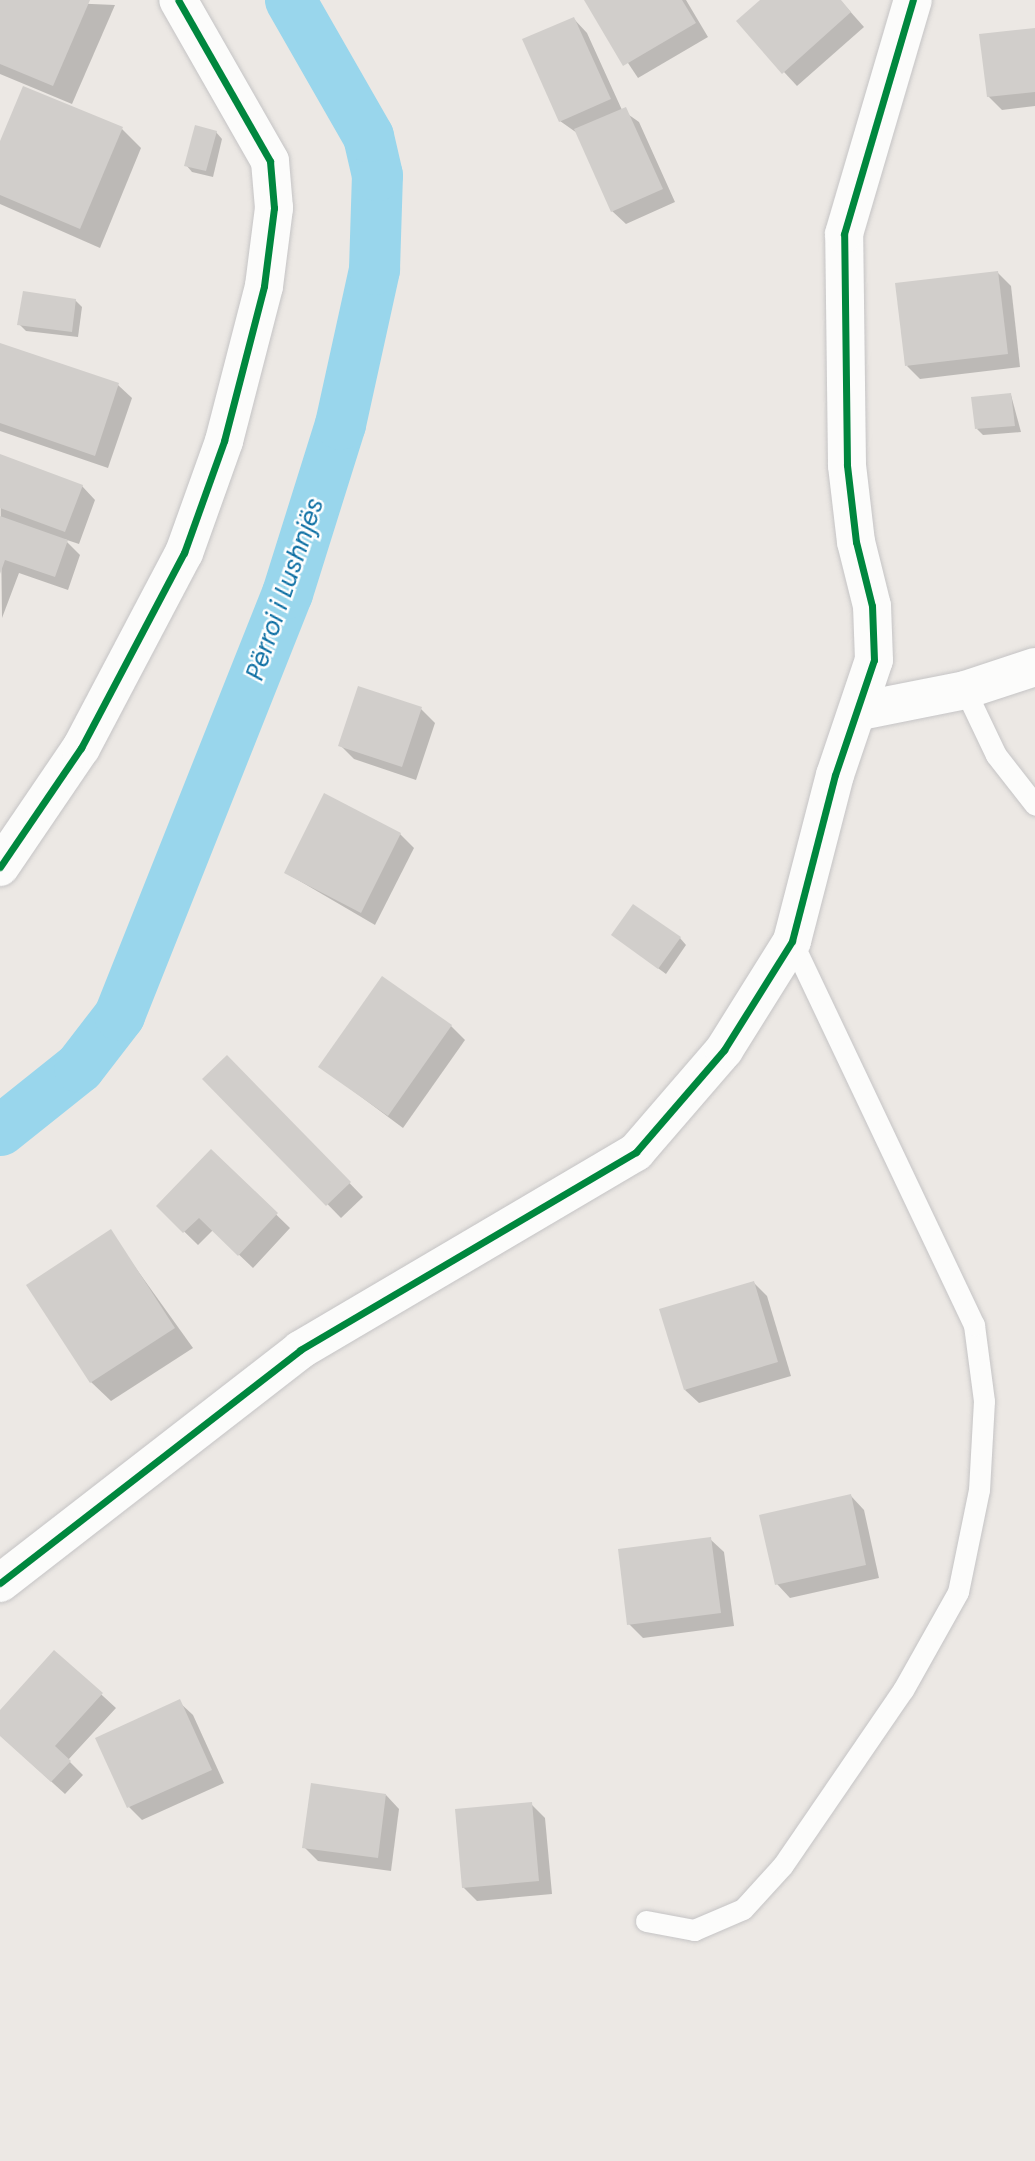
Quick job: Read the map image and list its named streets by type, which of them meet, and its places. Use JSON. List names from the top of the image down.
{
  "water": ["Përroi i Lushnjës"]
}
